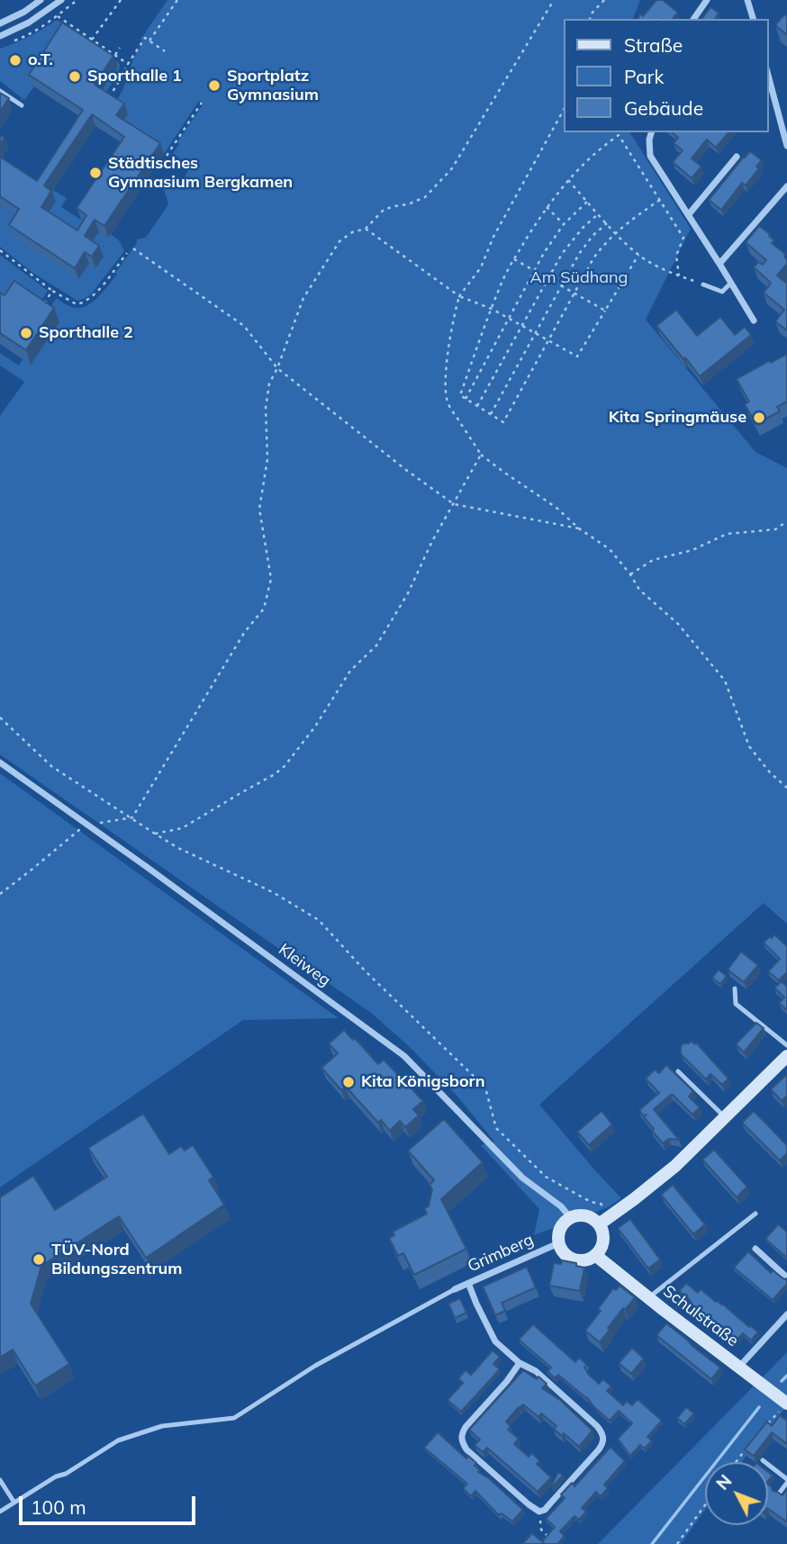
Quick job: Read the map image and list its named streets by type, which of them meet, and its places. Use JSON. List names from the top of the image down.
{
  "streets": {
    "main road": ["Schulstraße"],
    "street": ["Kleiweg", "Grimberg"]
  },
  "crossings": [
    ["Kleiweg", "Grimberg"],
    ["Kleiweg", "Schulstraße"],
    ["Grimberg", "Schulstraße"]
  ],
  "parks": ["Am Südhang"],
  "places": [
    "o.T.",
    "Sporthalle 1",
    "Sportplatz Gymnasium",
    "Städtisches Gymnasium Bergkamen",
    "Sporthalle 2",
    "Kita Springmäuse",
    "Kita Königsborn",
    "TÜV-Nord Bildungszentrum"
  ],
  "legend": ["Straße", "Park", "Gebäude"],
  "scale_bar": "100 m",
  "north": "top left"
}
